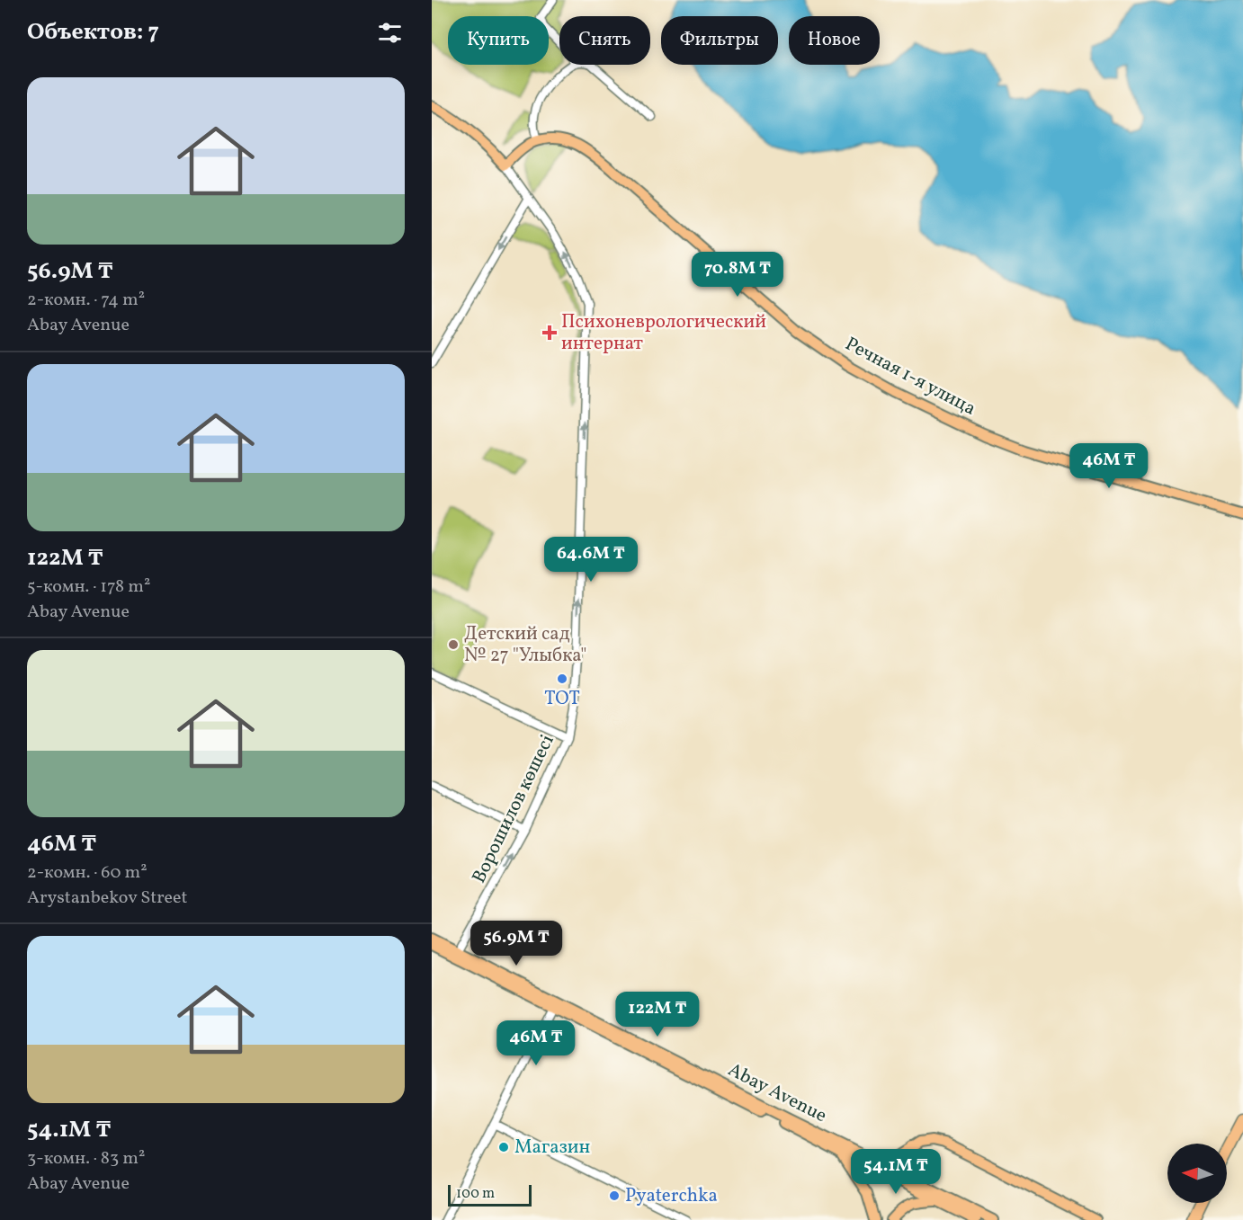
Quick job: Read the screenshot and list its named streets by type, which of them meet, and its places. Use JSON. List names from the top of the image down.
{
  "streets": {
    "main road": ["Речная 1-я улица", "Abay Avenue"],
    "street": ["Ворошилов көшесі"]
  },
  "crossings": [
    ["Ворошилов көшесі", "Abay Avenue"]
  ],
  "one_way": ["Ворошилов көшесі"],
  "places": {
    "health": ["Психоневрологический интернат"],
    "other": [
      "Детский сад № 27 \"Улыбка\"",
      "ТОТ",
      "Магазин",
      "Pyaterchka"
    ]
  },
  "scale_bar": "100 m",
  "north": "left",
  "page": {
    "heading": "Объектов: 7",
    "chip": [
      "Купить",
      "Снять",
      "Фильтры",
      "Новое"
    ],
    "list": [
      {
        "name": "56.9M ₸",
        "note": "2-комн. · 74 m² · Abay Avenue"
      },
      {
        "name": "122M ₸",
        "note": "5-комн. · 178 m² · Abay Avenue"
      },
      {
        "name": "46M ₸",
        "note": "2-комн. · 60 m² · Arystanbekov Street"
      },
      {
        "name": "54.1M ₸",
        "note": "3-комн. · 83 m² · Abay Avenue"
      }
    ],
    "price": [
      "70.8M ₸",
      "46M ₸",
      "64.6M ₸",
      "56.9M ₸",
      "122M ₸",
      "46M ₸",
      "54.1M ₸"
    ],
    "scale": "100 m"
  }
}
